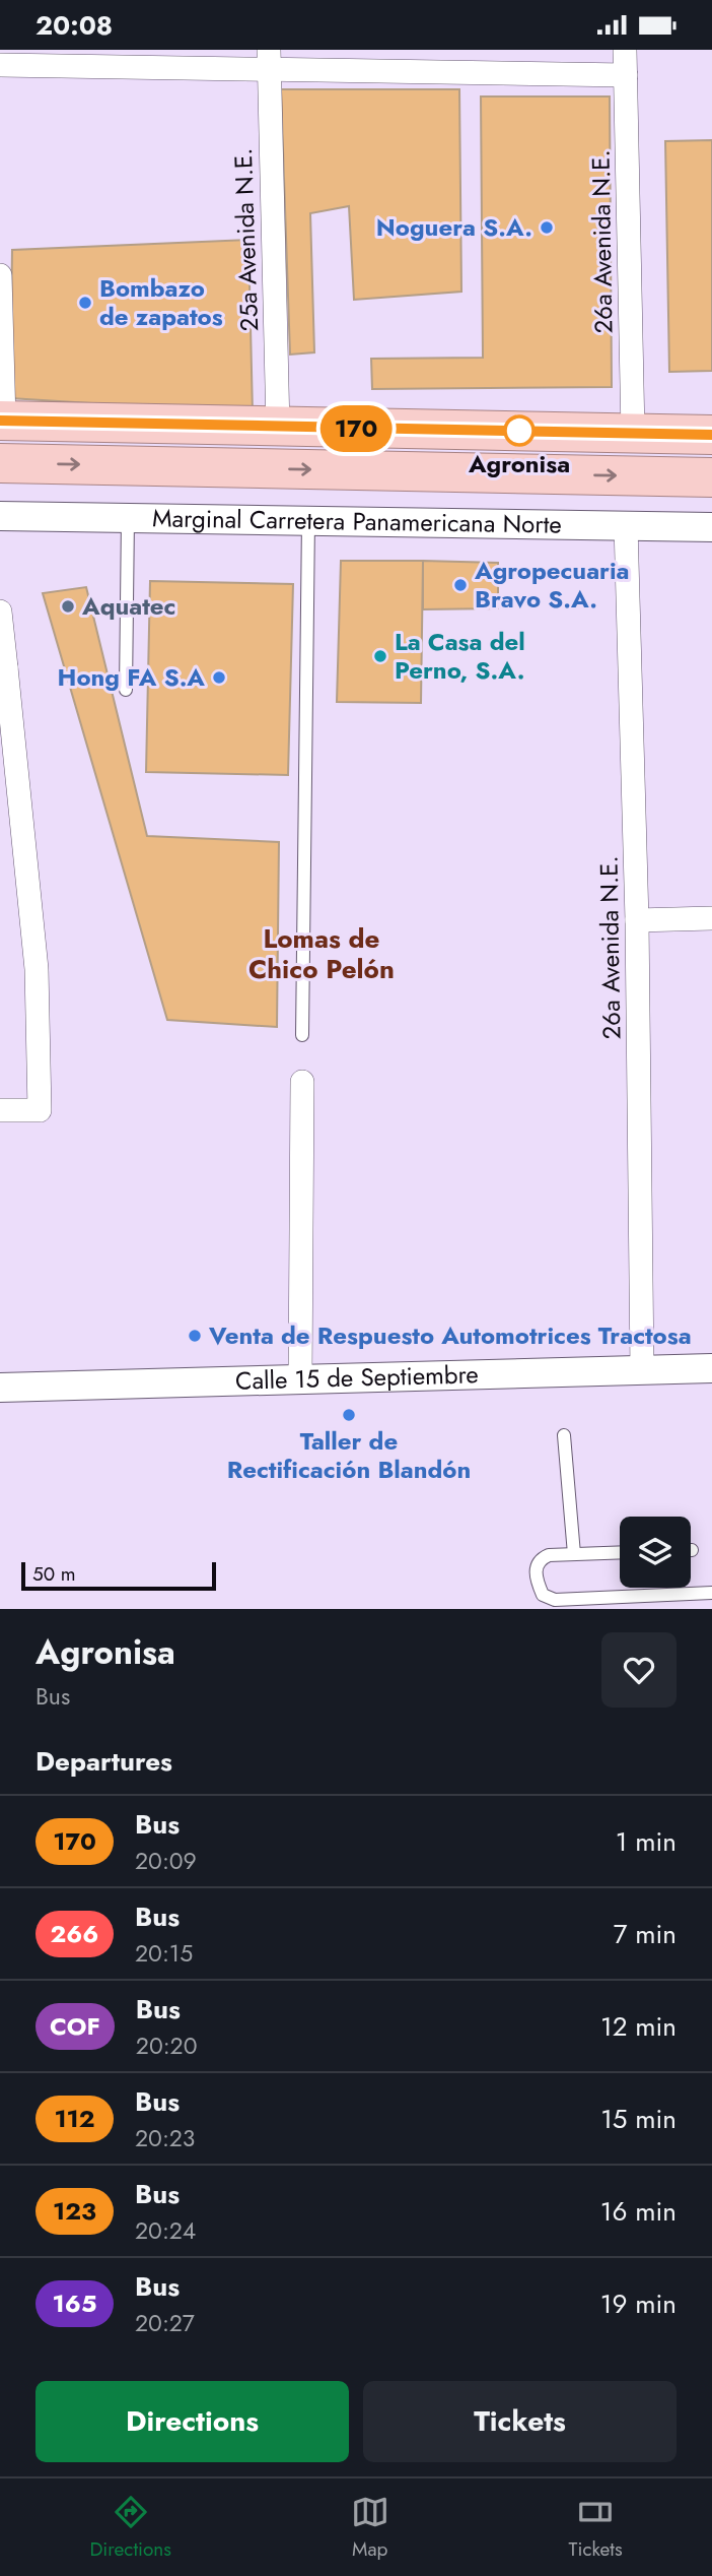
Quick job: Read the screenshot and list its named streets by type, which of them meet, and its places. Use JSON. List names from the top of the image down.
{
  "streets": {
    "street": [
      "25a Avenida N.E.",
      "26a Avenida N.E.",
      "Marginal Carretera Panamericana Norte",
      "Calle 15 de Septiembre"
    ]
  },
  "crossings": [
    ["26a Avenida N.E.", "Marginal Carretera Panamericana Norte"],
    ["26a Avenida N.E.", "Calle 15 de Septiembre"]
  ],
  "districts": ["Lomas de Chico Pelón"],
  "places": [
    "Noguera S.A.",
    "Bombazo de zapatos",
    "Agronisa",
    "Agropecuaria Bravo S.A.",
    "Aquatec",
    "La Casa del Perno, S.A.",
    "Hong FA S.A",
    "Venta de Respuesto Automotrices Tractosa",
    "Taller de Rectificación Blandón"
  ],
  "lines": ["bus line 170"],
  "scale_bar": "50 m",
  "page": {
    "status": "20:08",
    "on_map": "170",
    "scale": "50 m",
    "heading": [
      ["Agronisa", "Bus"],
      "Departures"
    ],
    "list": [
      {
        "mark": "170",
        "name": "Bus",
        "note": "20:09",
        "value": "1 min"
      },
      {
        "mark": "266",
        "name": "Bus",
        "note": "20:15",
        "value": "7 min"
      },
      {
        "mark": "COF",
        "name": "Bus",
        "note": "20:20",
        "value": "12 min"
      },
      {
        "mark": "112",
        "name": "Bus",
        "note": "20:23",
        "value": "15 min"
      },
      {
        "mark": "123",
        "name": "Bus",
        "note": "20:24",
        "value": "16 min"
      },
      {
        "mark": "165",
        "name": "Bus",
        "note": "20:27",
        "value": "19 min"
      }
    ],
    "buttons": ["Directions", "Tickets"],
    "tabs": ["Directions", "Map", "Tickets"]
  }
}
